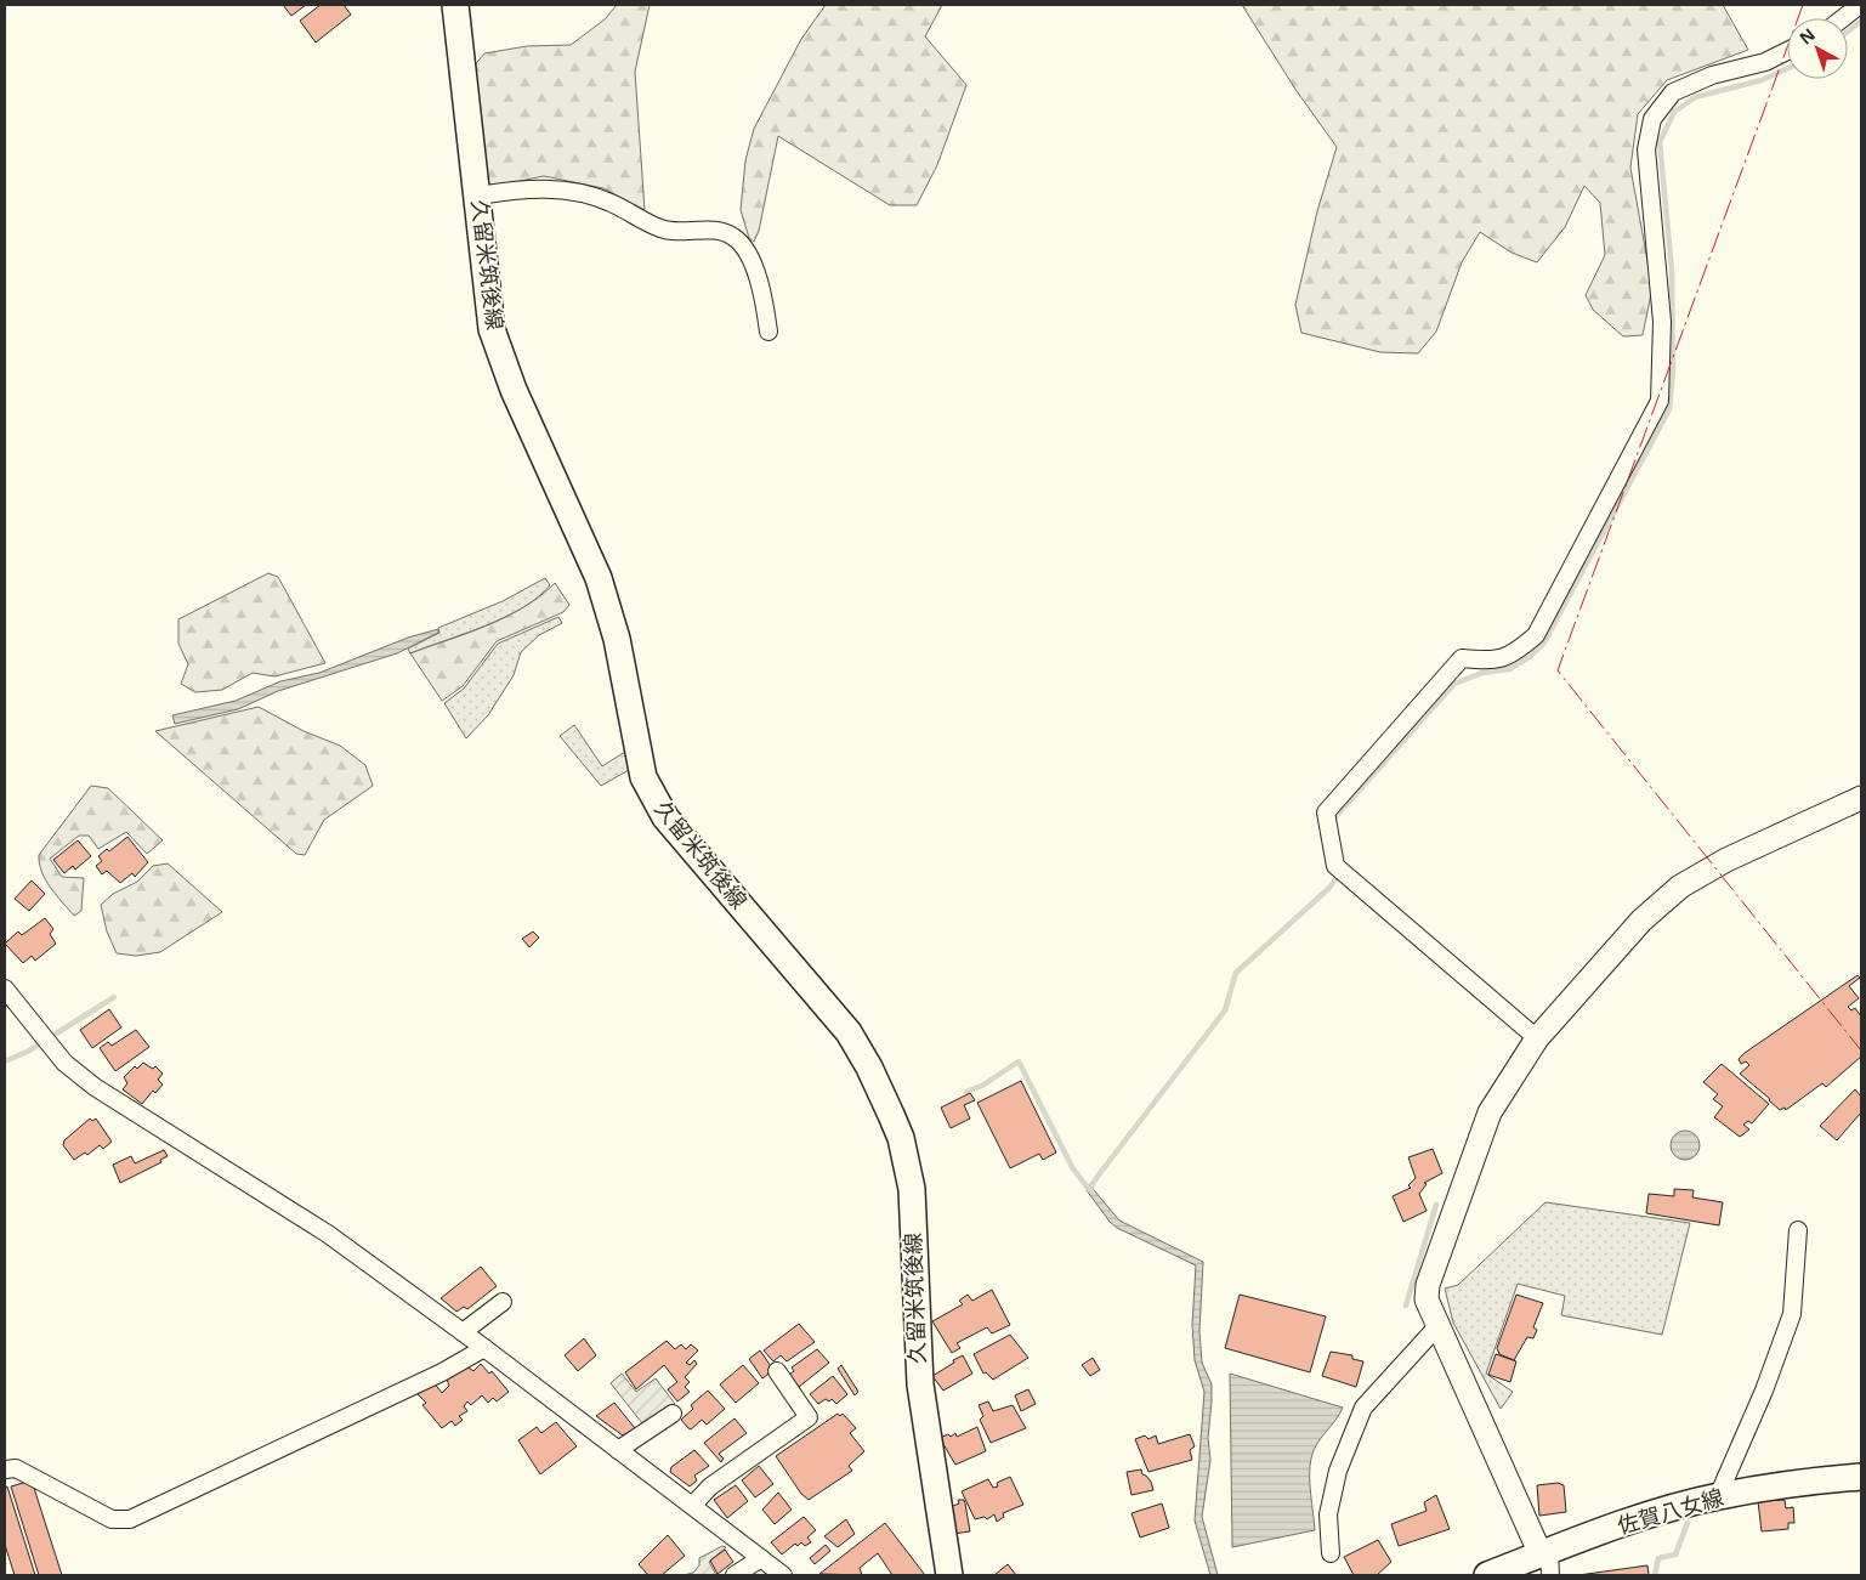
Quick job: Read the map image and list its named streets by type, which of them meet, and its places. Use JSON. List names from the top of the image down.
{
  "streets": {
    "main road": ["久留米筑後線", "佐賀八女線"]
  },
  "north": "top left"
}
